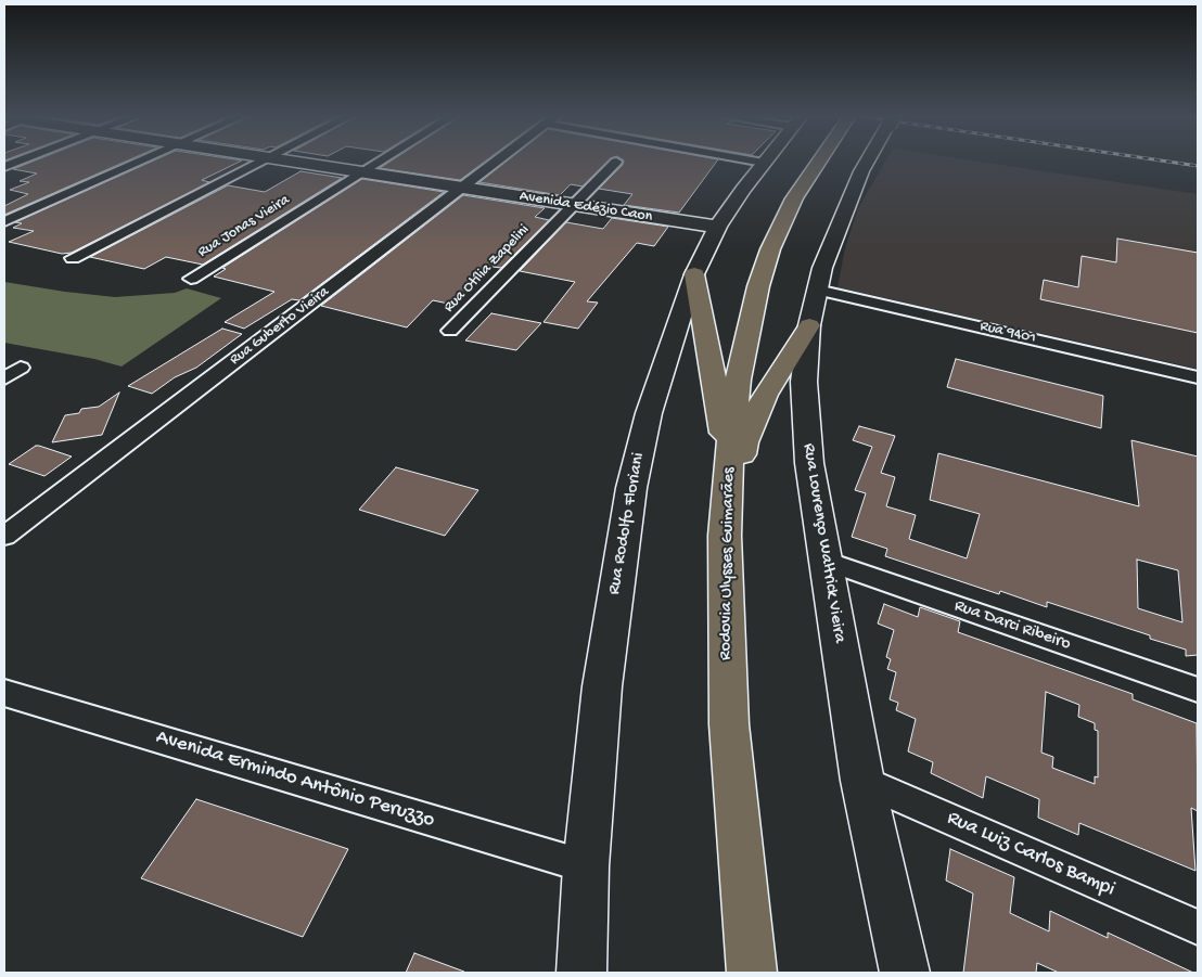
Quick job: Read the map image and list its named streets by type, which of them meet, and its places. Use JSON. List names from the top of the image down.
{
  "streets": {
    "highway": ["Rodovia Ulysses Guimarães"],
    "main road": ["Avenida Edézio Caon", "Rua Rodolfo Floriani", "Rua Lourenço Waltrick Vieira"],
    "street": [
      "Rua Jonas Vieira",
      "Rua Otília Zapelini",
      "Rua Guberto Vieira",
      "Rua 9401",
      "Rua Darci Ribeiro",
      "Avenida Ermindo Antônio Peruzzo",
      "Rua Luiz Carlos Bampi"
    ]
  },
  "crossings": [
    ["Avenida Edézio Caon", "Rua Jonas Vieira"],
    ["Avenida Edézio Caon", "Rua Otília Zapelini"],
    ["Avenida Edézio Caon", "Rua Guberto Vieira"],
    ["Avenida Edézio Caon", "Rua Rodolfo Floriani"],
    ["Rua 9401", "Rua Lourenço Waltrick Vieira"],
    ["Rua Rodolfo Floriani", "Avenida Ermindo Antônio Peruzzo"],
    ["Rua Lourenço Waltrick Vieira", "Rua Darci Ribeiro"],
    ["Rua Lourenço Waltrick Vieira", "Rua Luiz Carlos Bampi"]
  ]
}
